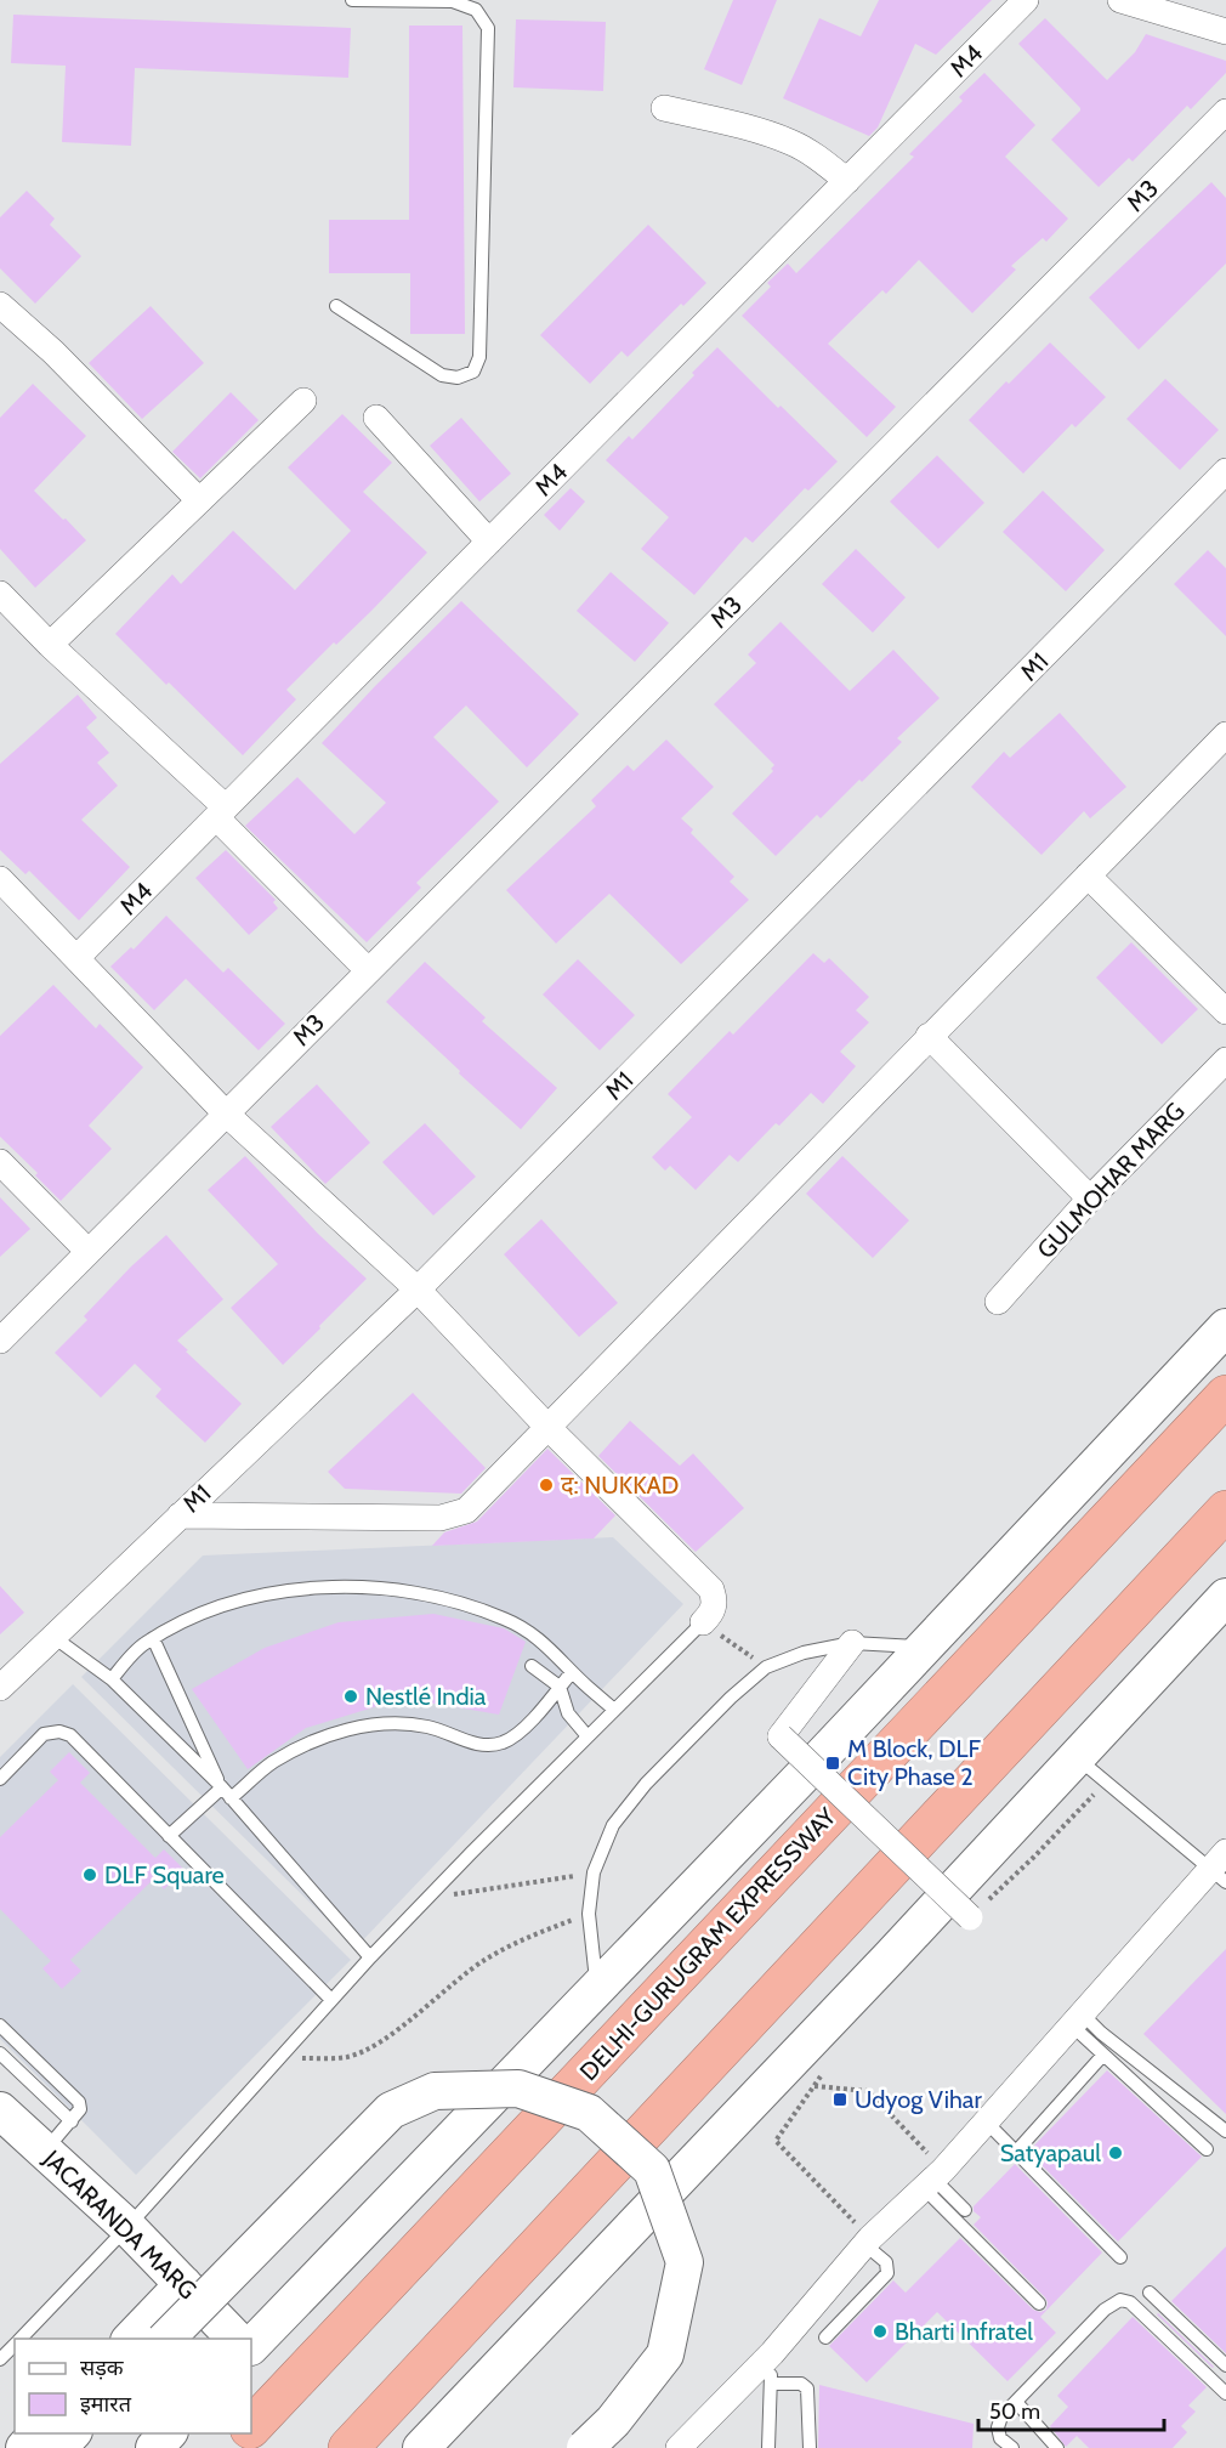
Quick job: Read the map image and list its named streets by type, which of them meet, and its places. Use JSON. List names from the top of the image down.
{
  "streets": {
    "highway": ["DELHI-GURUGRAM EXPRESSWAY"],
    "main road": ["JACARANDA MARG"],
    "street": [
      "M4",
      "M3",
      "M1",
      "GULMOHAR MARG"
    ]
  },
  "places": {
    "other": [
      "द: NUKKAD",
      "Nestlé India",
      "DLF Square",
      "Satyapaul",
      "Bharti Infratel"
    ],
    "transit": ["M Block, DLF City Phase 2", "Udyog Vihar"]
  },
  "legend": ["सड़क", "इमारत"],
  "scale_bar": "50 m"
}
